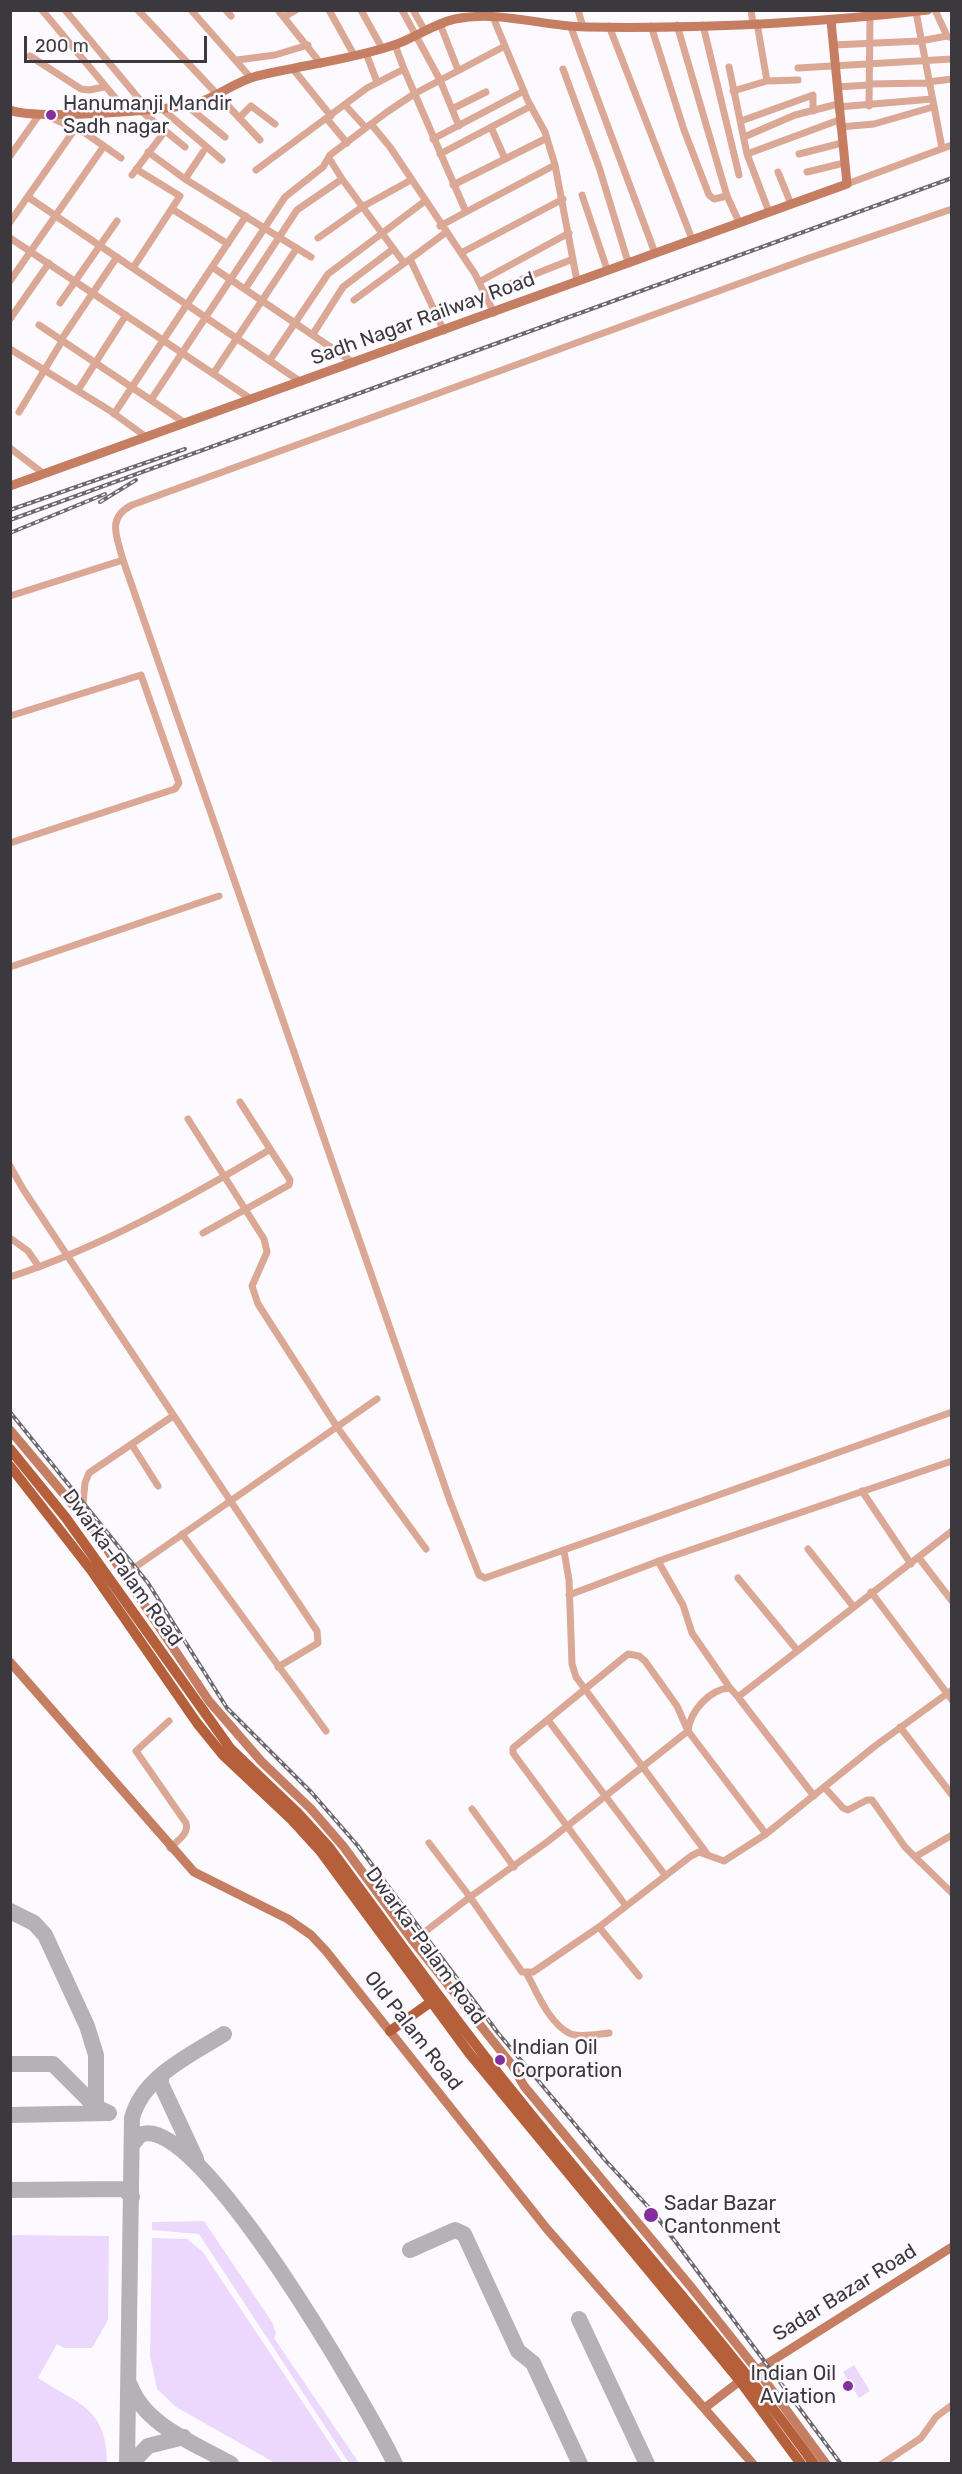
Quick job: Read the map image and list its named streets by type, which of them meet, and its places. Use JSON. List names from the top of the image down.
{
  "streets": {
    "main road": ["Dwarka-Palam Road"],
    "street": ["Sadh Nagar Railway Road", "Old Palam Road", "Sadar Bazar Road"]
  },
  "crossings": [
    ["Dwarka-Palam Road", "Sadar Bazar Road"],
    ["Old Palam Road", "Sadar Bazar Road"]
  ],
  "places": [
    "Hanumanji Mandir Sadh nagar",
    "Indian Oil Corporation",
    "Sadar Bazar Cantonment",
    "Indian Oil Aviation"
  ],
  "scale_bar": "200 m"
}
